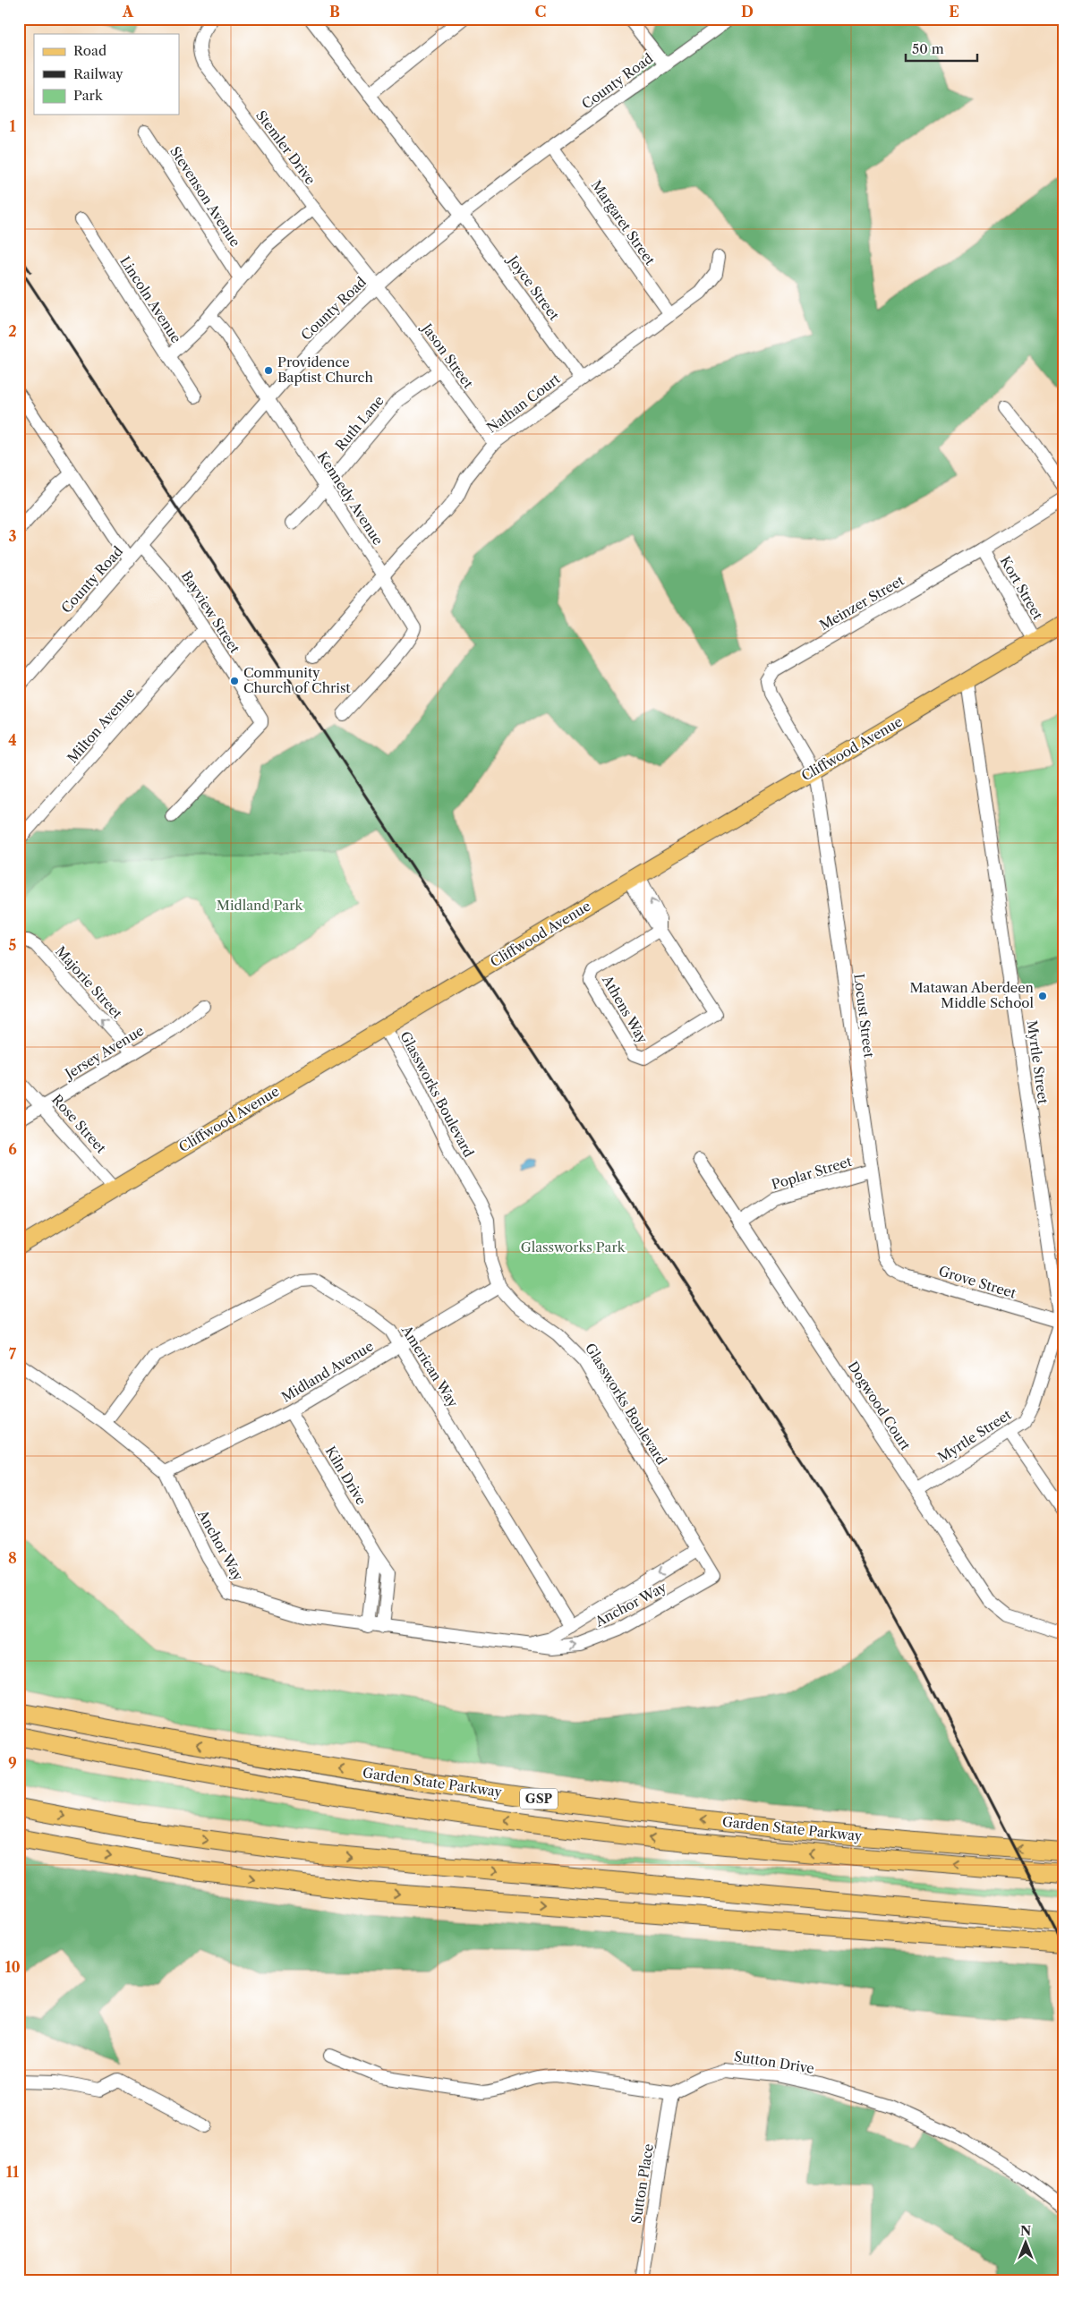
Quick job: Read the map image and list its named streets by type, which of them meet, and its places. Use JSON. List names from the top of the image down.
{
  "streets": {
    "highway": ["Garden State Parkway", "GSP"],
    "main road": ["Cliffwood Avenue"],
    "street": [
      "County Road",
      "Stemler Drive",
      "Stevenson Avenue",
      "Margaret Street",
      "Joyce Street",
      "Lincoln Avenue",
      "Jason Street",
      "Nathan Court",
      "Ruth Lane",
      "Kennedy Avenue",
      "Kort Street",
      "Meinzer Street",
      "Bayview Street",
      "Milton Avenue",
      "Majorie Street",
      "Athens Way",
      "Locust Street",
      "Jersey Avenue",
      "Myrtle Street",
      "Glassworks Boulevard",
      "Rose Street",
      "Poplar Street",
      "Grove Street",
      "American Way",
      "Midland Avenue",
      "Dogwood Court",
      "Kiln Drive",
      "Anchor Way",
      "Sutton Drive",
      "Sutton Place"
    ]
  },
  "crossings": [
    ["County Road", "Stemler Drive"],
    ["County Road", "Margaret Street"],
    ["County Road", "Joyce Street"],
    ["County Road", "Jason Street"],
    ["County Road", "Kennedy Avenue"],
    ["County Road", "Bayview Street"],
    ["Stemler Drive", "Jason Street"],
    ["Margaret Street", "Nathan Court"],
    ["Joyce Street", "Nathan Court"],
    ["Jason Street", "Nathan Court"],
    ["Jason Street", "Ruth Lane"],
    ["Nathan Court", "Kennedy Avenue"],
    ["Ruth Lane", "Kennedy Avenue"],
    ["Kort Street", "Meinzer Street"],
    ["Kort Street", "Cliffwood Avenue"],
    ["Meinzer Street", "Cliffwood Avenue"],
    ["Meinzer Street", "Locust Street"],
    ["Bayview Street", "Milton Avenue"],
    ["Cliffwood Avenue", "Athens Way"],
    ["Cliffwood Avenue", "Locust Street"],
    ["Cliffwood Avenue", "Myrtle Street"],
    ["Cliffwood Avenue", "Glassworks Boulevard"],
    ["Cliffwood Avenue", "Rose Street"],
    ["Majorie Street", "Jersey Avenue"],
    ["Locust Street", "Poplar Street"],
    ["Locust Street", "Grove Street"],
    ["Jersey Avenue", "Rose Street"],
    ["Myrtle Street", "Grove Street"],
    ["Myrtle Street", "Dogwood Court"],
    ["Glassworks Boulevard", "Midland Avenue"],
    ["Glassworks Boulevard", "Anchor Way"],
    ["Poplar Street", "Dogwood Court"],
    ["American Way", "Midland Avenue"],
    ["American Way", "Anchor Way"],
    ["Midland Avenue", "Kiln Drive"],
    ["Midland Avenue", "Anchor Way"],
    ["Kiln Drive", "Anchor Way"],
    ["Sutton Drive", "Sutton Place"]
  ],
  "one_way": ["Majorie Street"],
  "parks": ["Midland Park", "Glassworks Park"],
  "places": ["Providence Baptist Church", "Community Church of Christ", "Matawan Aberdeen Middle School"],
  "legend": ["Road", "Railway", "Park"],
  "scale_bar": "50 m",
  "north": "top",
  "grid": {
    "columns": [
      "A",
      "B",
      "C",
      "D",
      "E"
    ],
    "rows": [
      "1",
      "2",
      "3",
      "4",
      "5",
      "6",
      "7",
      "8",
      "9",
      "10",
      "11"
    ]
  }
}
